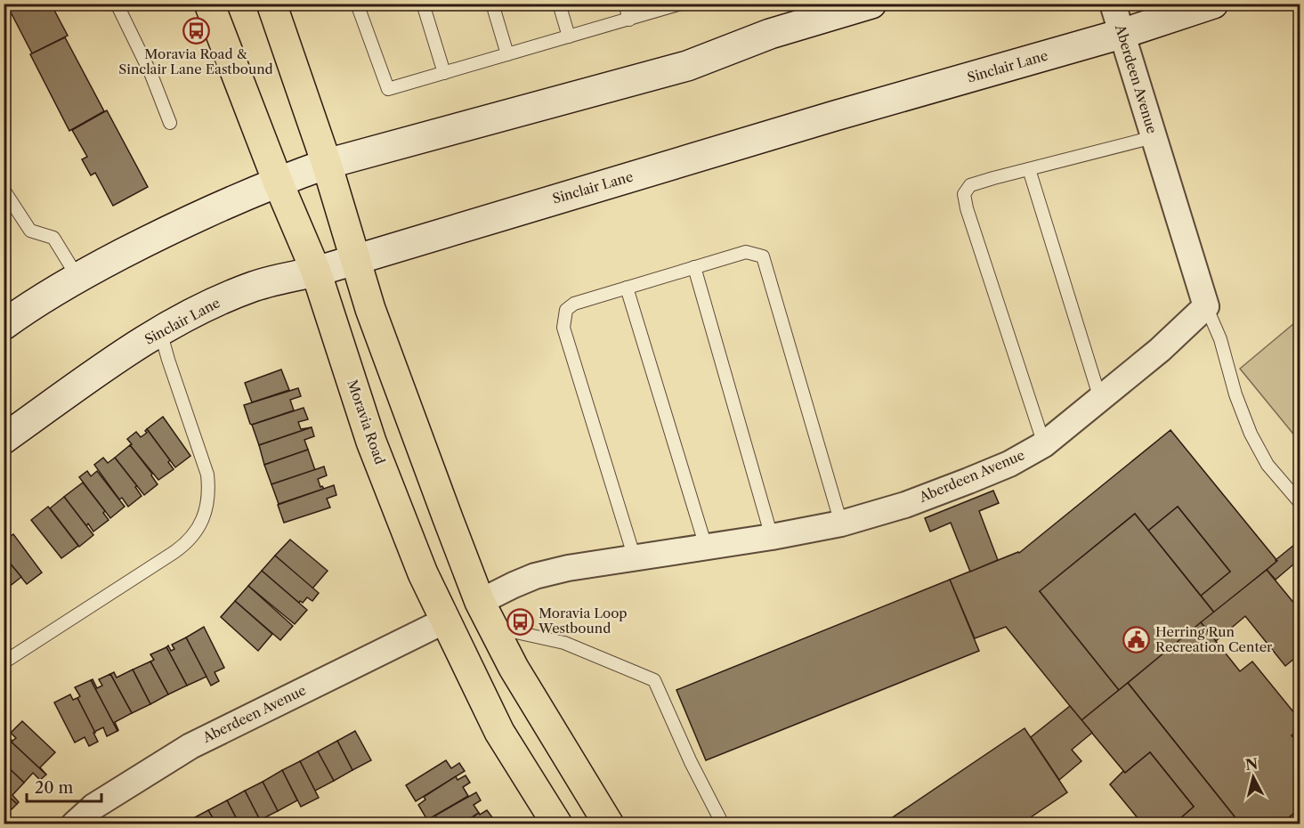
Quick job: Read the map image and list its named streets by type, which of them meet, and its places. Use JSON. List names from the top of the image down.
{
  "streets": {
    "main road": ["Moravia Road"],
    "street": ["Sinclair Lane", "Aberdeen Avenue"]
  },
  "crossings": [
    ["Sinclair Lane", "Aberdeen Avenue"],
    ["Sinclair Lane", "Moravia Road"],
    ["Aberdeen Avenue", "Moravia Road"]
  ],
  "places": {
    "bus stop": ["Moravia Road & Sinclair Lane Eastbound", "Moravia Loop Westbound"],
    "public building": ["Herring Run Recreation Center"]
  },
  "scale_bar": "20 m",
  "north": "top"
}
